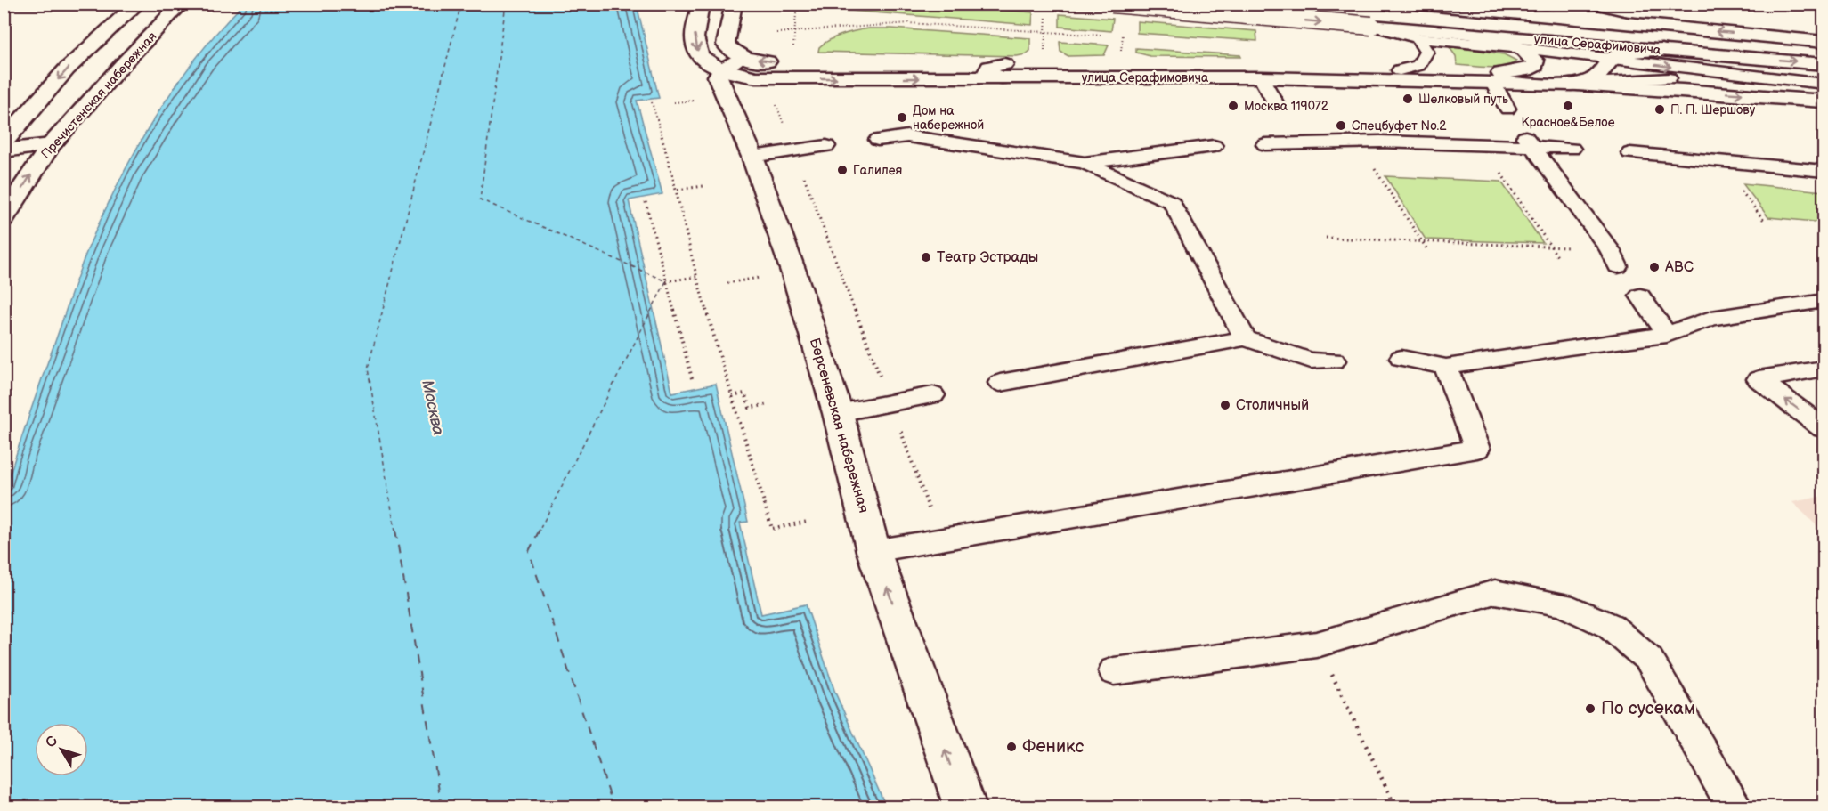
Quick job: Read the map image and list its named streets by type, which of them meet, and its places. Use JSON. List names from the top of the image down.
{
  "streets": {
    "main road": ["улица Серафимовича", "Пречистенская набережная", "Берсеневская набережная"]
  },
  "crossings": [
    ["улица Серафимовича", "Берсеневская набережная"]
  ],
  "water": ["Москва"],
  "places": [
    "Шелковый путь",
    "Москва 119072",
    "Красное&Белое",
    "П. П. Шершову",
    "Дом на набережной",
    "Спецбуфет No.2",
    "Галилея",
    "Театр Эстрады",
    "ABC",
    "Столичный",
    "По сусекам",
    "Феникс"
  ],
  "north": "top left"
}
